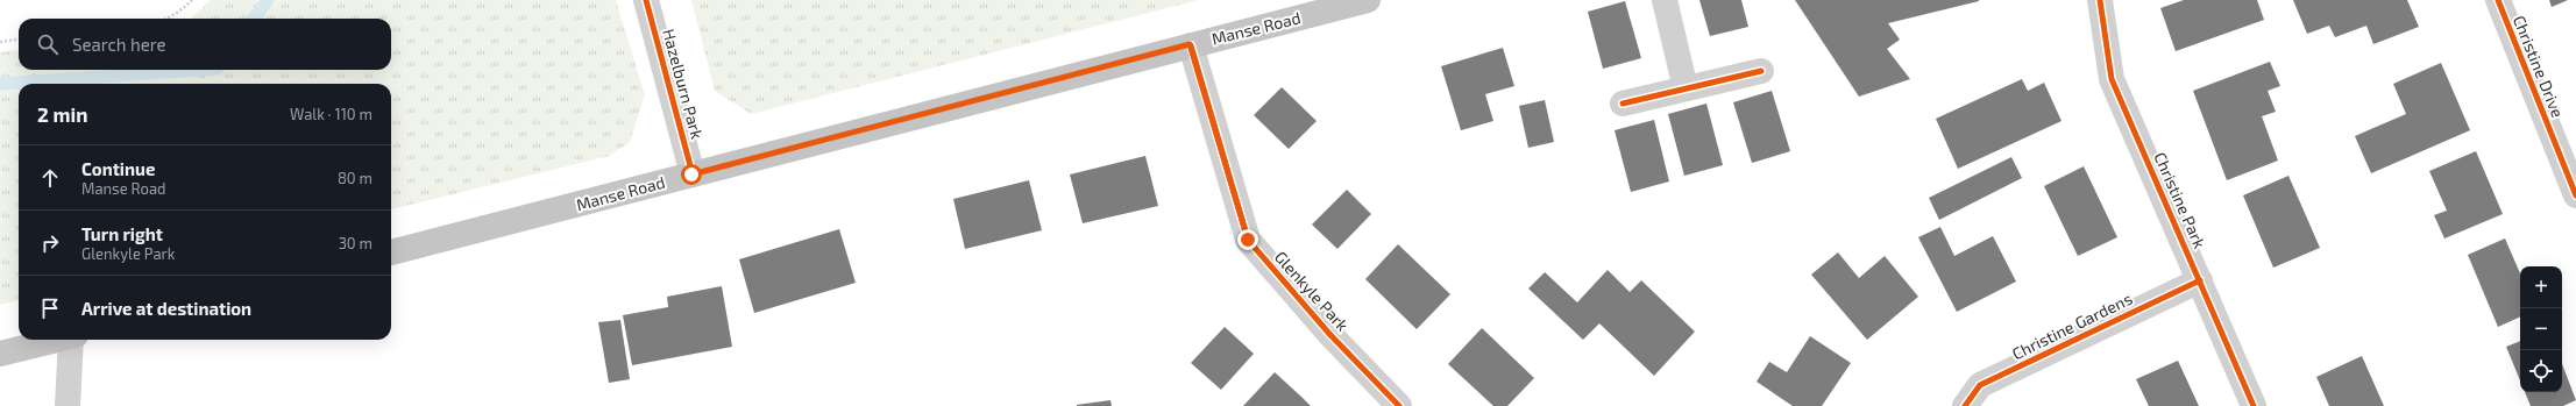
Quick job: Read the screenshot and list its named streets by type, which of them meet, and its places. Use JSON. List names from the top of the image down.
{
  "streets": {
    "main road": ["Manse Road"],
    "street": [
      "Christine Drive",
      "Hazelburn Park",
      "Christine Park",
      "Glenkyle Park",
      "Christine Gardens"
    ]
  },
  "crossings": [
    ["Manse Road", "Hazelburn Park"],
    ["Manse Road", "Glenkyle Park"],
    ["Christine Park", "Christine Gardens"]
  ],
  "page": {
    "search": "Search here",
    "heading": ["2 min", "Walk · 110 m"],
    "list": [
      ["Continue", "Manse Road", "80 m"],
      ["Turn right", "Glenkyle Park", "30 m"],
      "Arrive at destination"
    ],
    "map_buttons": ["+", "−"]
  }
}
